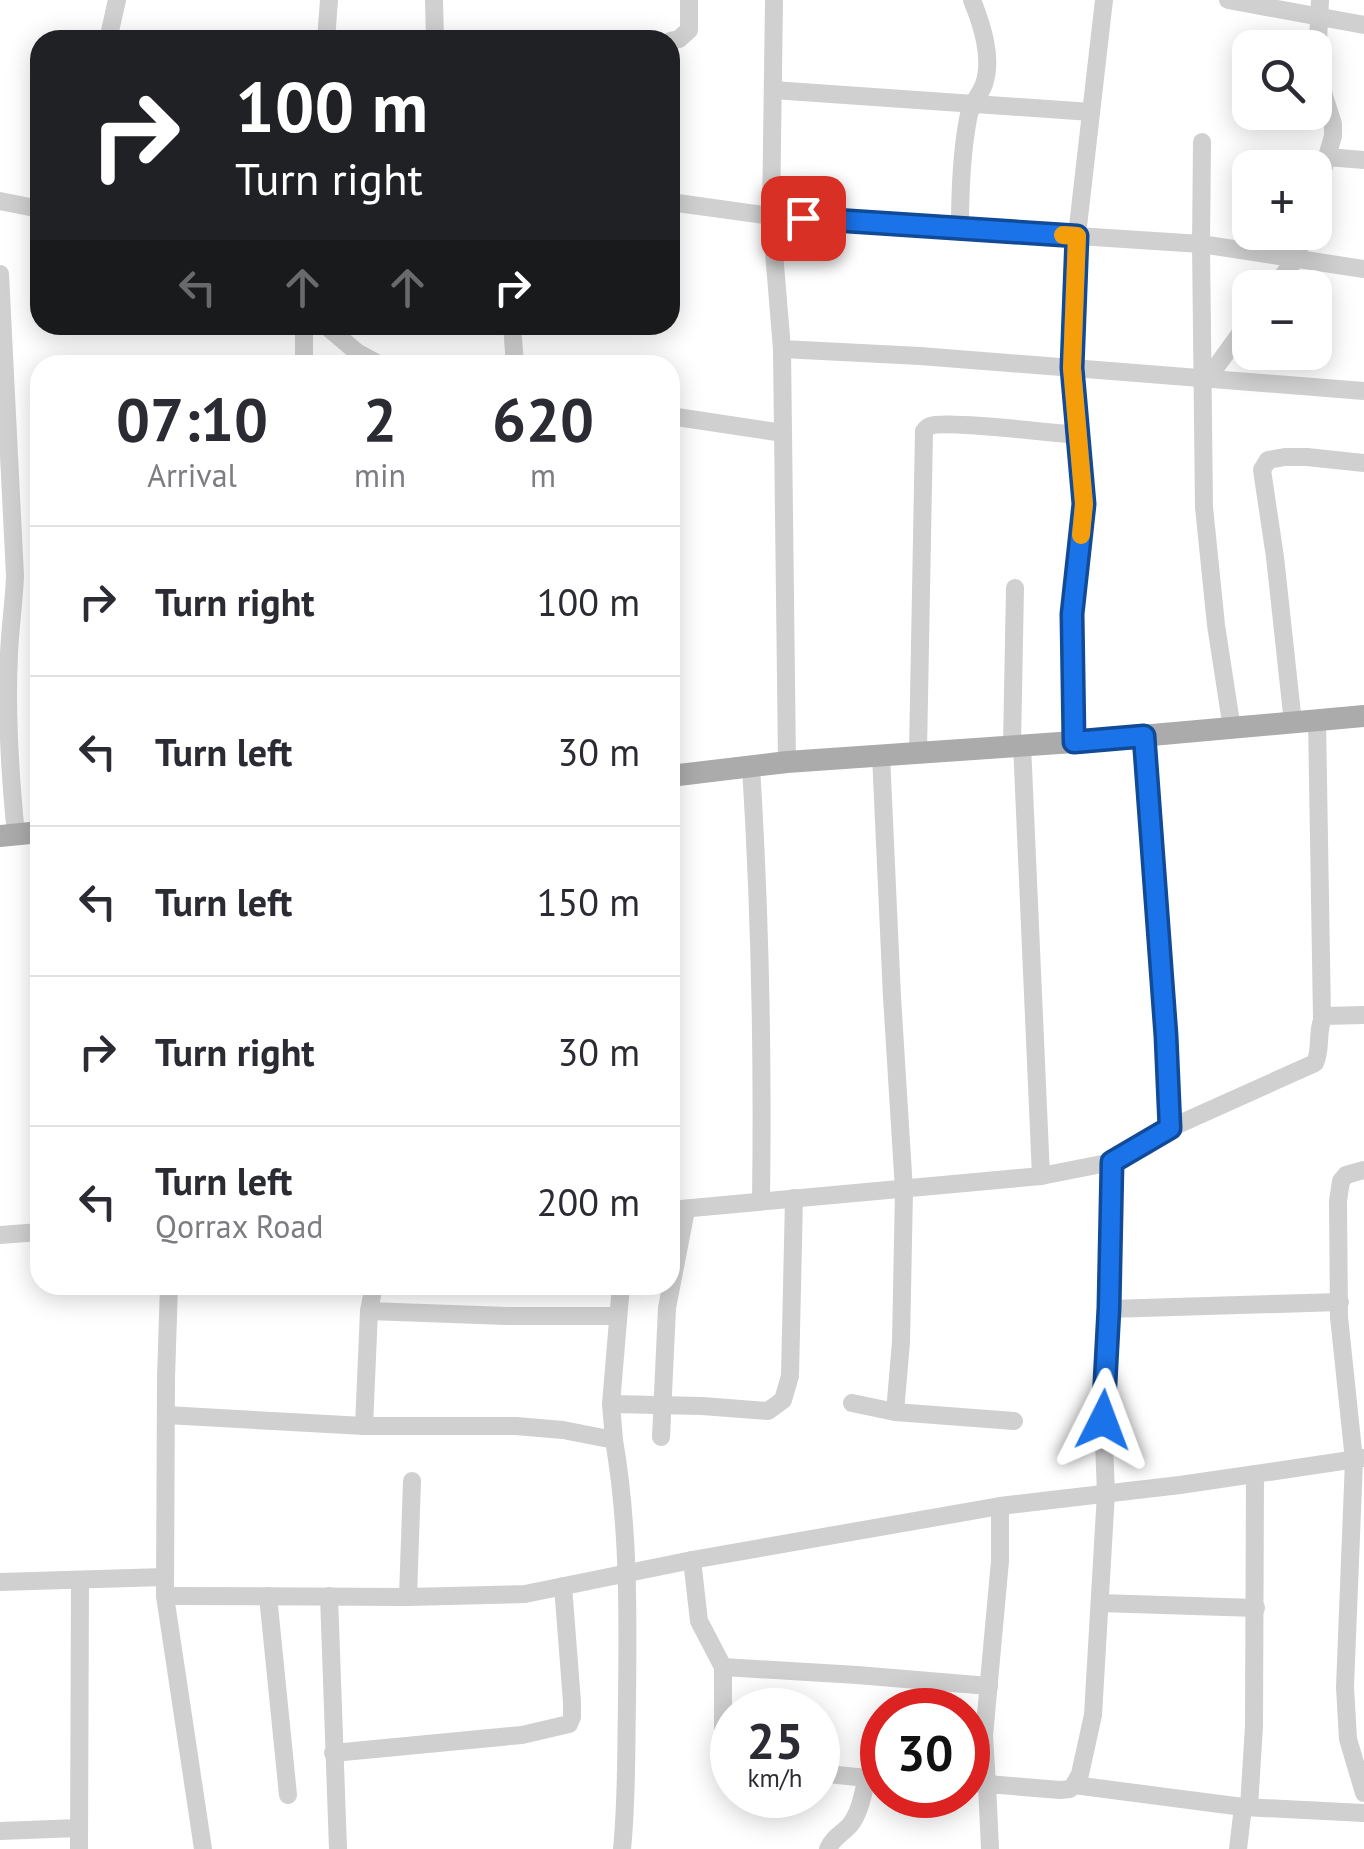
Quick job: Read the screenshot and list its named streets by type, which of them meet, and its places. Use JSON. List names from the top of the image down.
{
  "page": {
    "map_buttons": ["+", "−"],
    "turn": ["100 m", "Turn right"],
    "eta": [
      "07:10",
      "Arrival",
      "2",
      "min",
      "620",
      "m"
    ],
    "list": [
      {
        "name": "Turn right",
        "value": "100 m"
      },
      {
        "name": "Turn left",
        "value": "30 m"
      },
      {
        "name": "Turn left",
        "value": "150 m"
      },
      {
        "name": "Turn right",
        "value": "30 m"
      },
      {
        "name": "Turn left",
        "note": "Qorrax Road",
        "value": "200 m"
      }
    ],
    "speed": "25 km/h",
    "limit": "30"
  }
}
